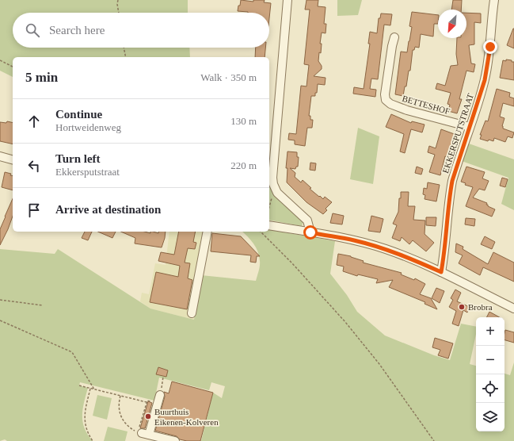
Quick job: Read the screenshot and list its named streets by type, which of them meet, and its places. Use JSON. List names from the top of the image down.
{
  "streets": {
    "street": ["BETTESHOF", "EKKERSPUTSTRAAT"]
  },
  "crossings": [
    ["BETTESHOF", "EKKERSPUTSTRAAT"]
  ],
  "places": ["Brobra", "Buurthuis Eikenen-Kolveren"],
  "north": "bottom left",
  "page": {
    "search": "Search here",
    "heading": ["5 min", "Walk · 350 m"],
    "list": [
      ["Continue", "Hortweidenweg", "130 m"],
      ["Turn left", "Ekkersputstraat", "220 m"],
      "Arrive at destination"
    ],
    "map_buttons": ["+", "−"]
  }
}
